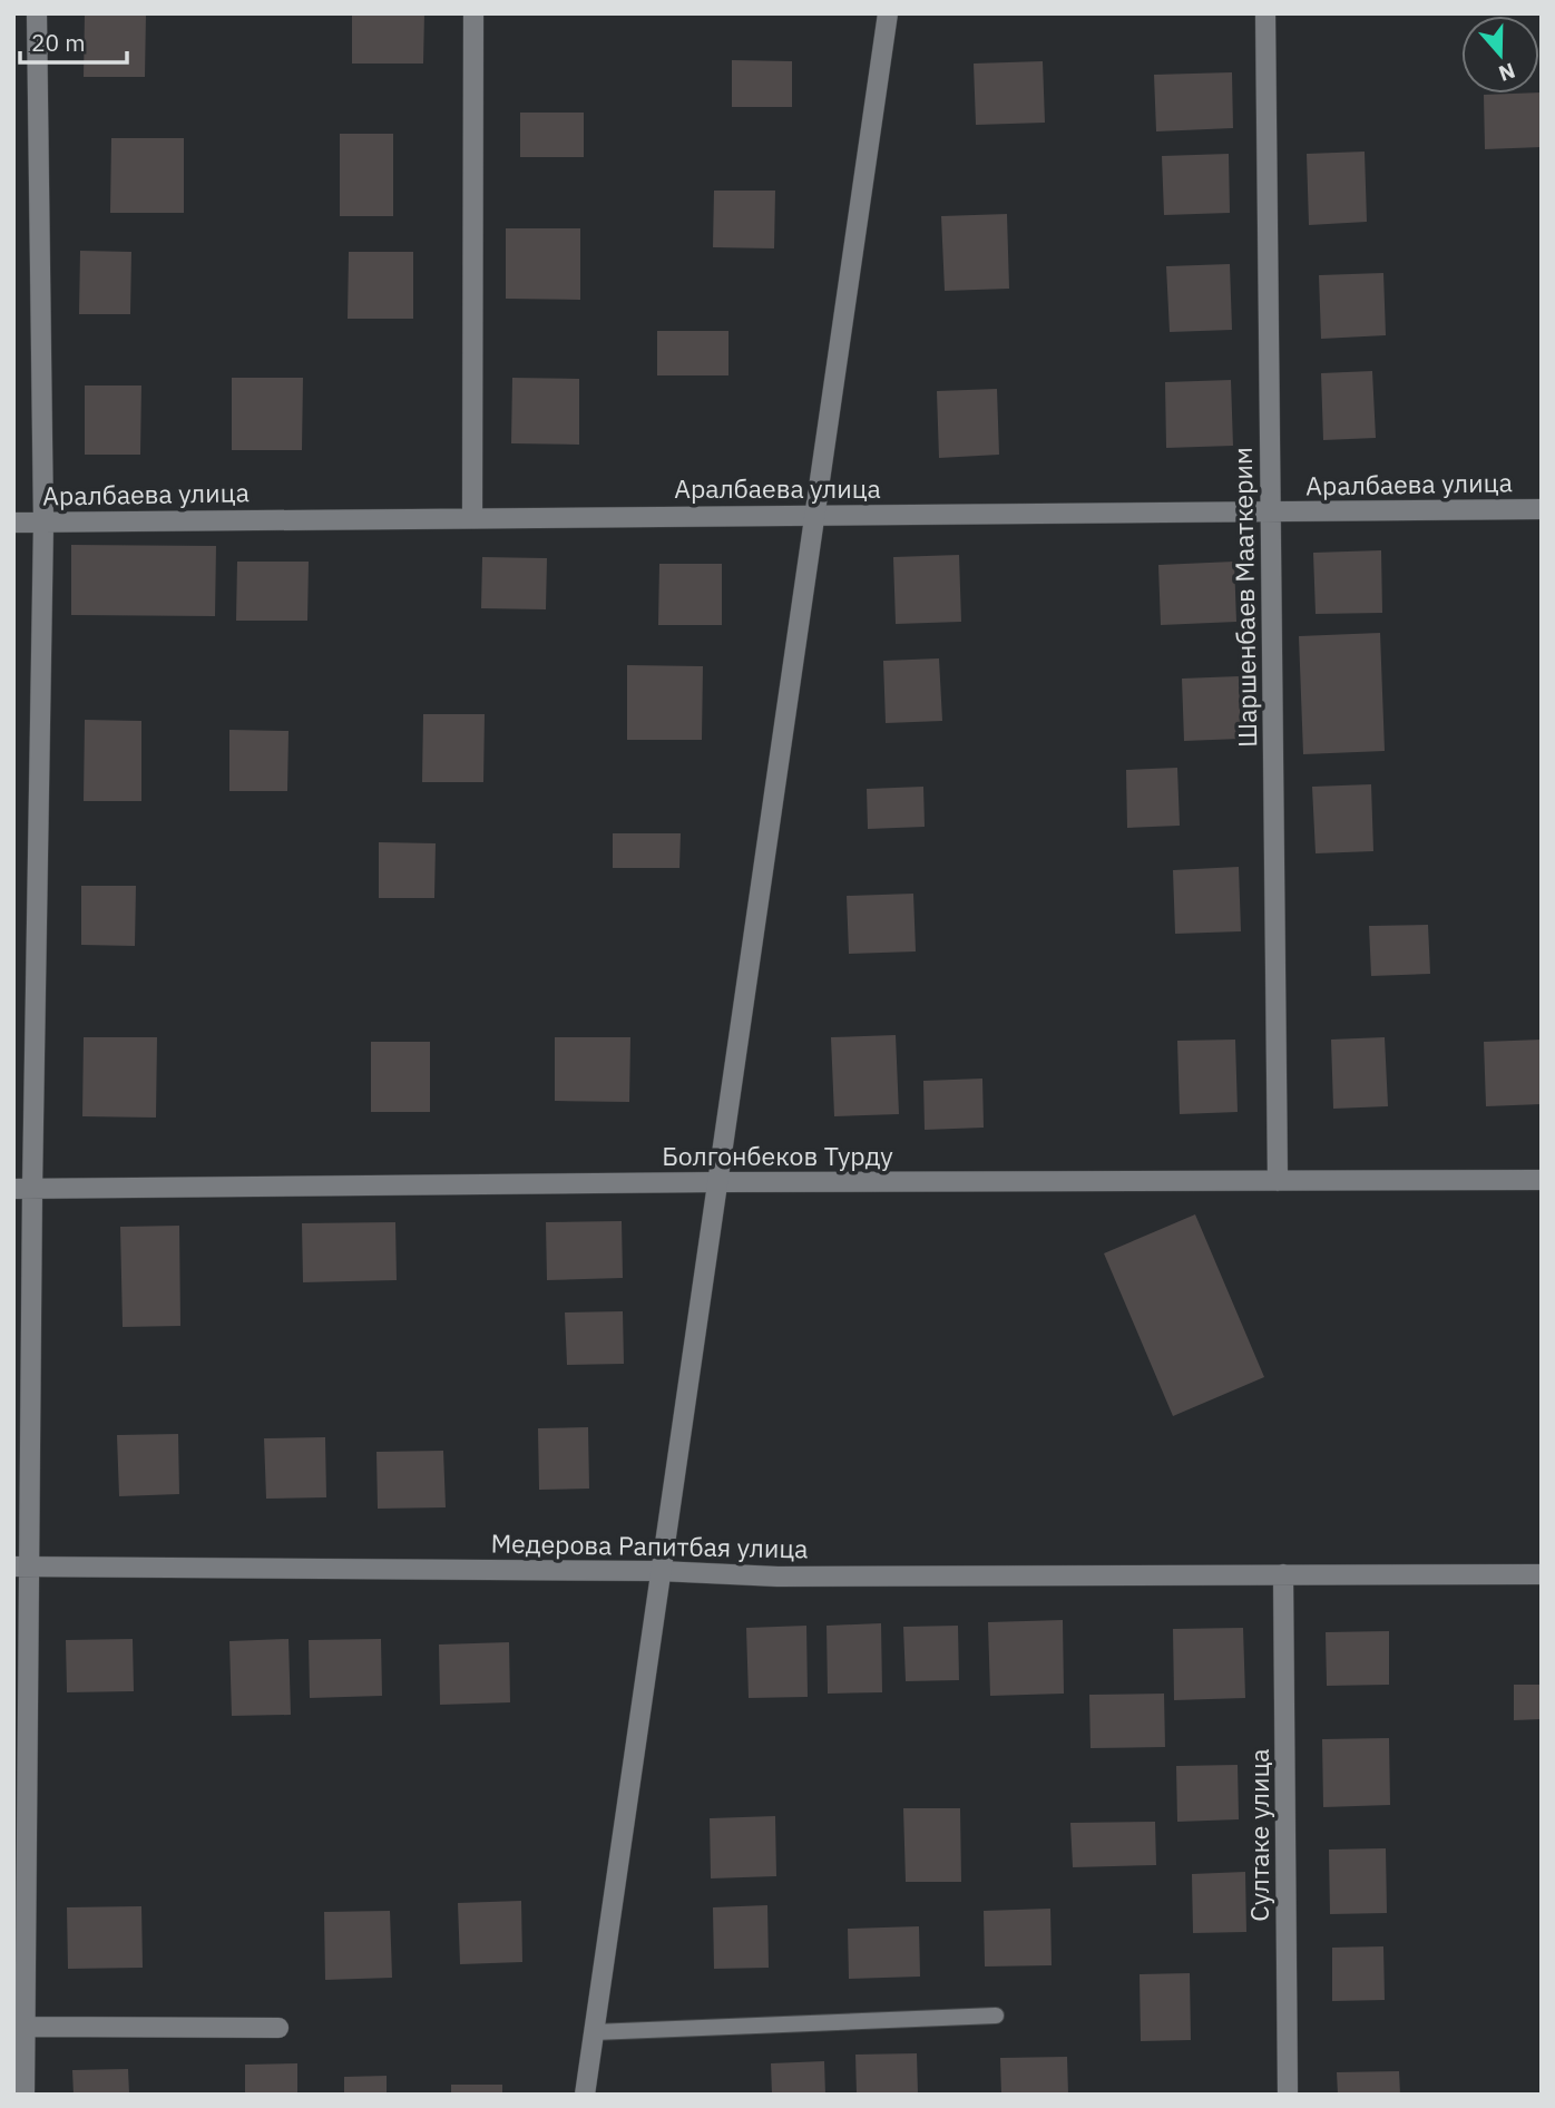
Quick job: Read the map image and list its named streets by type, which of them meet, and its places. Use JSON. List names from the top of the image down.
{
  "streets": {
    "street": [
      "Аралбаева улица",
      "Шаршенбаев Мааткерим",
      "Болгонбеков Турду",
      "Медерова Рапитбая улица",
      "Султаке улица"
    ]
  },
  "crossings": [
    ["Аралбаева улица", "Шаршенбаев Мааткерим"],
    ["Шаршенбаев Мааткерим", "Болгонбеков Турду"],
    ["Медерова Рапитбая улица", "Султаке улица"]
  ],
  "scale_bar": "20 m",
  "north": "bottom"
}
